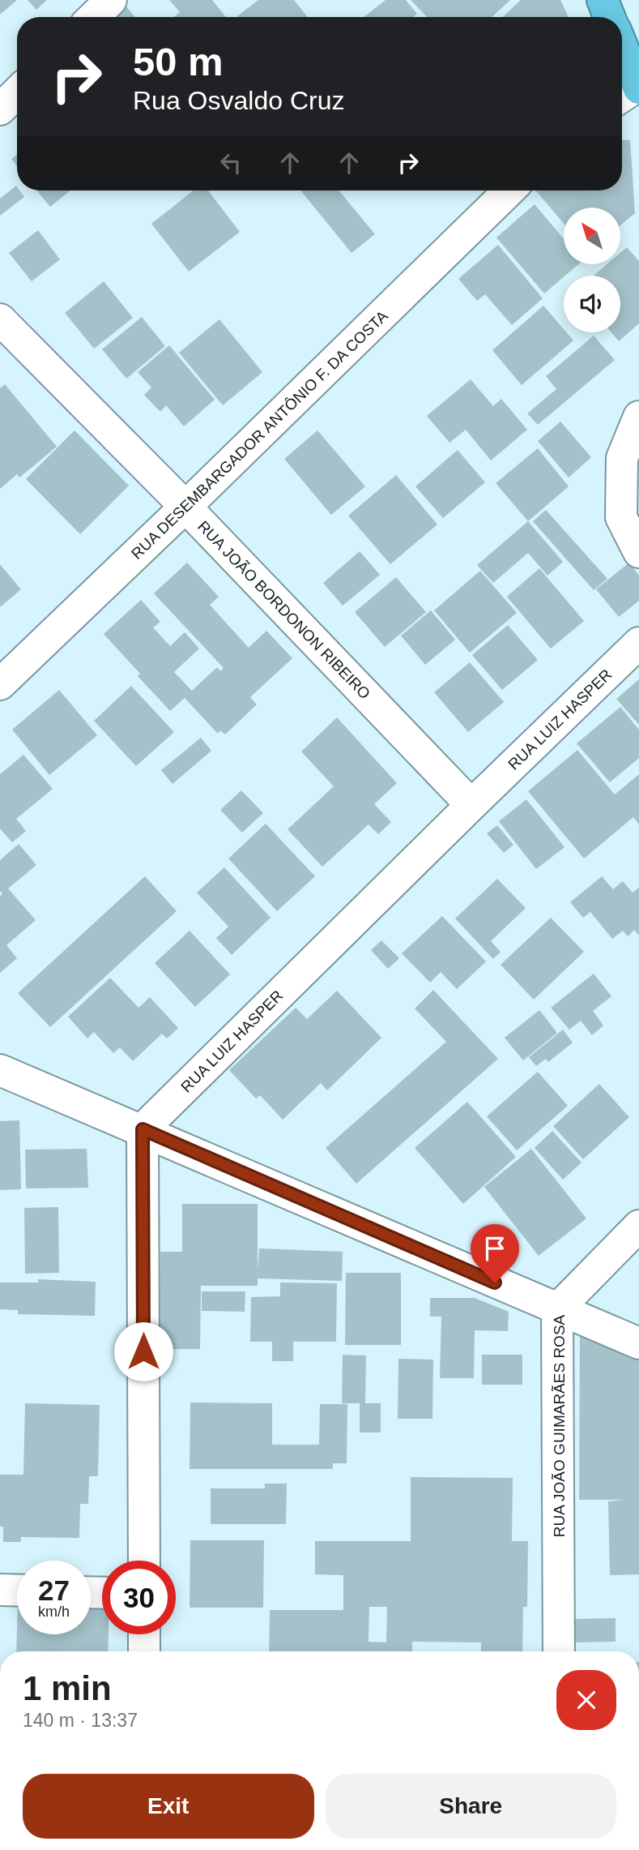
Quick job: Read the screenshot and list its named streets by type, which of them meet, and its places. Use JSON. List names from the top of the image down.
{
  "streets": {
    "street": [
      "RUA DESEMBARGADOR ANTÔNIO F. DA COSTA",
      "RUA JOÃO BORDONON RIBEIRO",
      "RUA LUIZ HASPER",
      "RUA JOÃO GUIMARÃES ROSA"
    ]
  },
  "crossings": [
    ["RUA DESEMBARGADOR ANTÔNIO F. DA COSTA", "RUA JOÃO BORDONON RIBEIRO"],
    ["RUA JOÃO BORDONON RIBEIRO", "RUA LUIZ HASPER"]
  ],
  "north": "top left",
  "page": {
    "turn": ["50 m", "Rua Osvaldo Cruz"],
    "speed": "27 km/h",
    "limit": "30",
    "heading": ["1 min", "140 m · 13:37"],
    "buttons": ["Exit", "Share"]
  }
}
